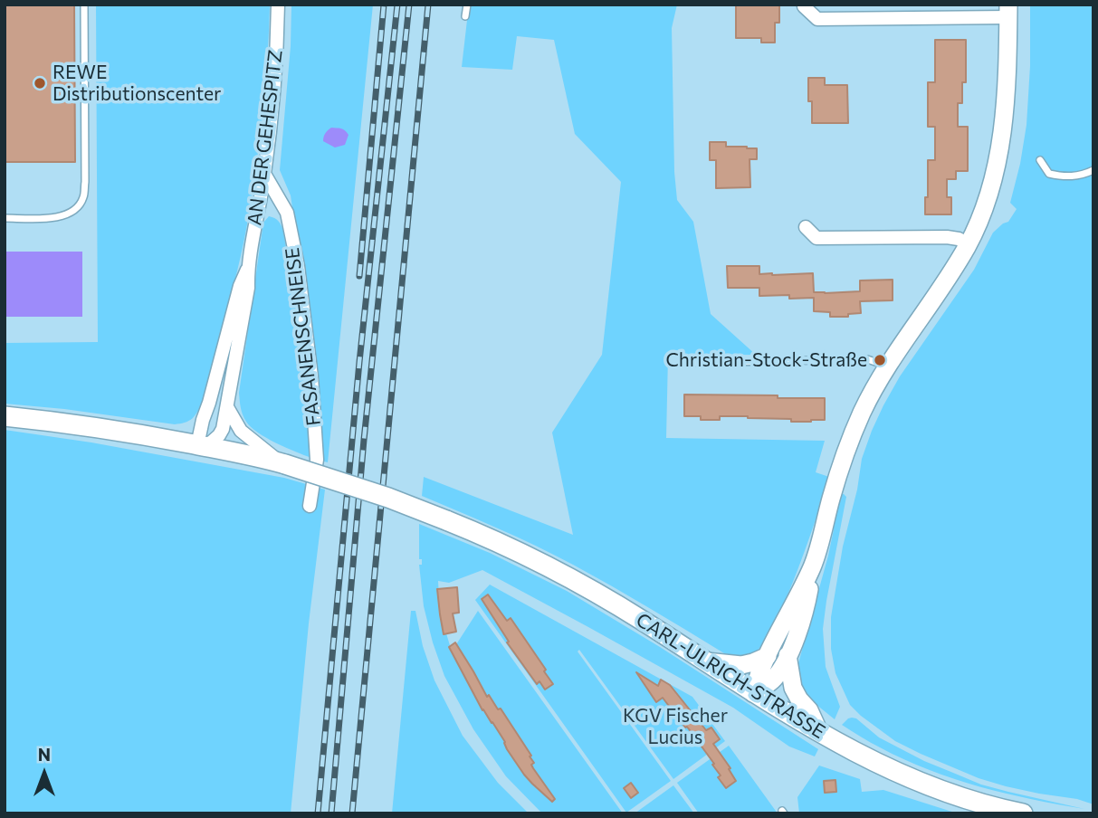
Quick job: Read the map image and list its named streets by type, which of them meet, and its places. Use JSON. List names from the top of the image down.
{
  "streets": {
    "main road": ["CARL-ULRICH-STRASSE"],
    "street": ["AN DER GEHESPITZ", "FASANENSCHNEISE"]
  },
  "crossings": [
    ["AN DER GEHESPITZ", "FASANENSCHNEISE"],
    ["AN DER GEHESPITZ", "CARL-ULRICH-STRASSE"]
  ],
  "parks": ["KGV Fischer Lucius"],
  "places": ["REWE Distributionscenter", "Christian-Stock-Straße"],
  "north": "top"
}
